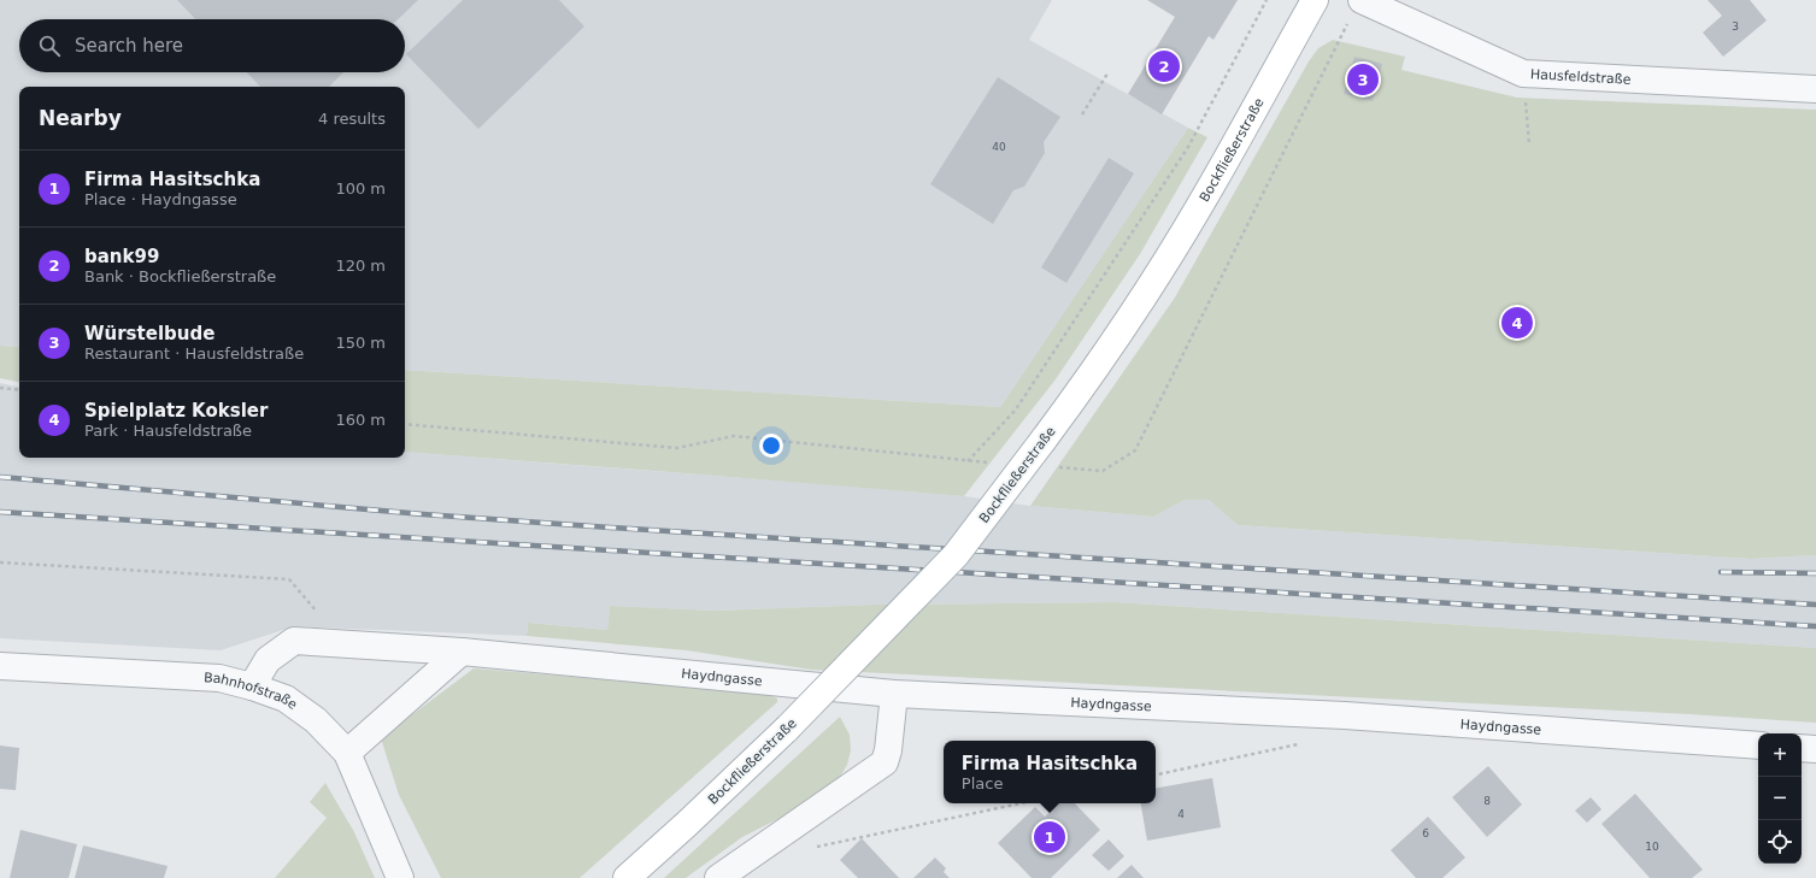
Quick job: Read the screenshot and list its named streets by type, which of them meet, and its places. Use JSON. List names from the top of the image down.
{
  "streets": {
    "main road": ["Bockfließerstraße"],
    "street": ["Hausfeldstraße", "Haydngasse", "Bahnhofstraße"]
  },
  "crossings": [
    ["Haydngasse", "Bahnhofstraße"]
  ],
  "house_numbers": [
    "3",
    "40",
    "8",
    "4",
    "6",
    "10"
  ],
  "page": {
    "search": "Search here",
    "pins": [
      "2",
      "3",
      "4",
      "1"
    ],
    "heading": ["Nearby", "4 results"],
    "list": [
      {
        "mark": "1",
        "name": "Firma Hasitschka",
        "note": "Place · Haydngasse",
        "value": "100 m"
      },
      {
        "mark": "2",
        "name": "bank99",
        "note": "Bank · Bockfließerstraße",
        "value": "120 m"
      },
      {
        "mark": "3",
        "name": "Würstelbude",
        "note": "Restaurant · Hausfeldstraße",
        "value": "150 m"
      },
      {
        "mark": "4",
        "name": "Spielplatz Koksler",
        "note": "Park · Hausfeldstraße",
        "value": "160 m"
      }
    ],
    "map_buttons": ["+", "−"],
    "popup": ["Firma Hasitschka", "Place"]
  }
}
